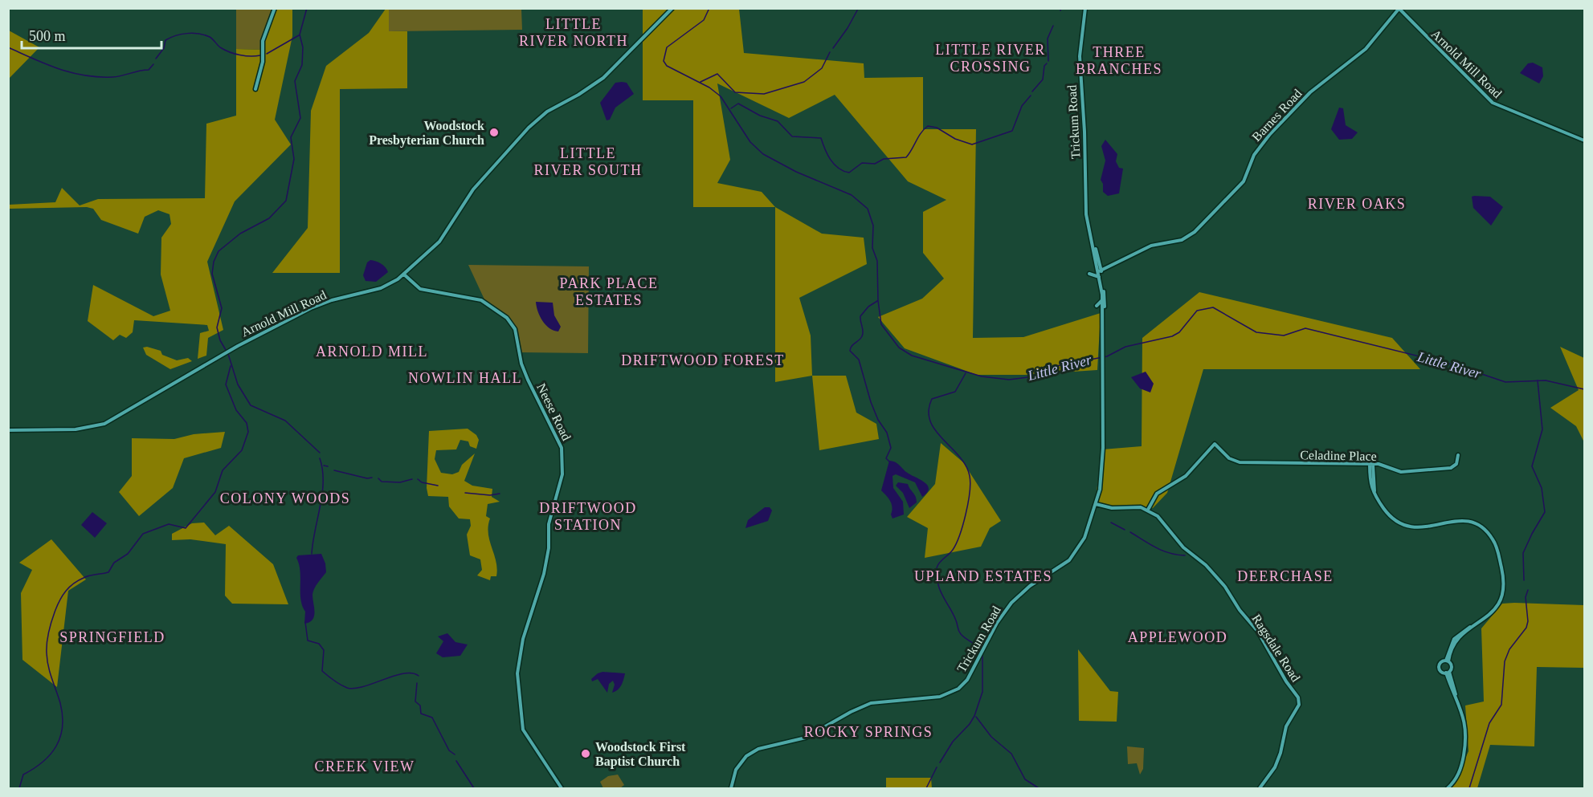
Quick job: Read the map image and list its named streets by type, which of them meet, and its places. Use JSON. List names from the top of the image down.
{
  "streets": {
    "street": [
      "Arnold Mill Road",
      "Barnes Road",
      "Trickum Road",
      "Neese Road",
      "Celadine Place",
      "Ragsdale Road"
    ]
  },
  "crossings": [
    ["Arnold Mill Road", "Barnes Road"],
    ["Arnold Mill Road", "Neese Road"],
    ["Barnes Road", "Trickum Road"],
    ["Celadine Place", "Ragsdale Road"]
  ],
  "districts": [
    "LITTLE RIVER NORTH",
    "LITTLE RIVER CROSSING",
    "THREE BRANCHES",
    "LITTLE RIVER SOUTH",
    "RIVER OAKS",
    "PARK PLACE ESTATES",
    "ARNOLD MILL",
    "DRIFTWOOD FOREST",
    "NOWLIN HALL",
    "COLONY WOODS",
    "DRIFTWOOD STATION",
    "UPLAND ESTATES",
    "DEERCHASE",
    "SPRINGFIELD",
    "APPLEWOOD",
    "ROCKY SPRINGS",
    "CREEK VIEW"
  ],
  "water": ["Little River"],
  "places": ["Woodstock Presbyterian Church", "Woodstock First Baptist Church"],
  "scale_bar": "500 m"
}
